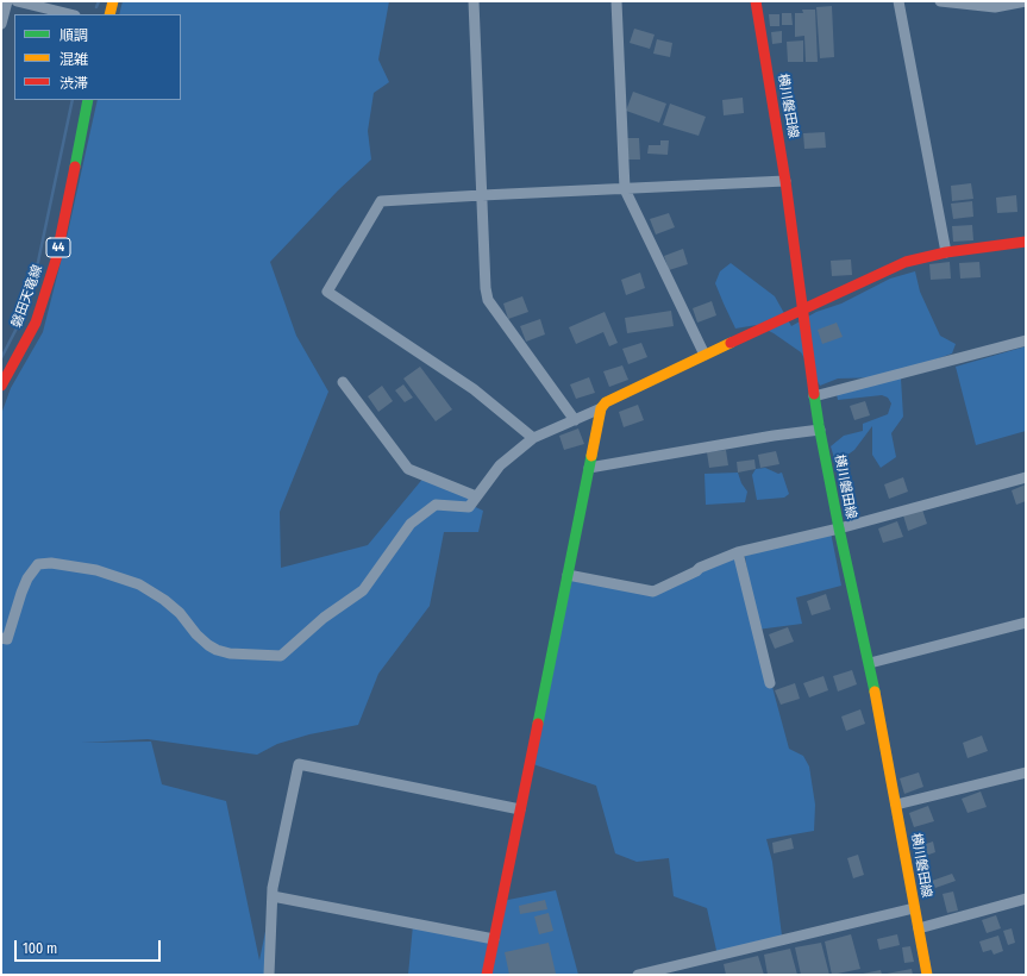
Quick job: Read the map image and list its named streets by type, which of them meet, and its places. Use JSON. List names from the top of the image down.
{
  "streets": {
    "main road": ["横川磐田線", "44", "磐田天竜線"]
  },
  "legend": ["順調", "混雑", "渋滞"],
  "scale_bar": "100 m"
}
